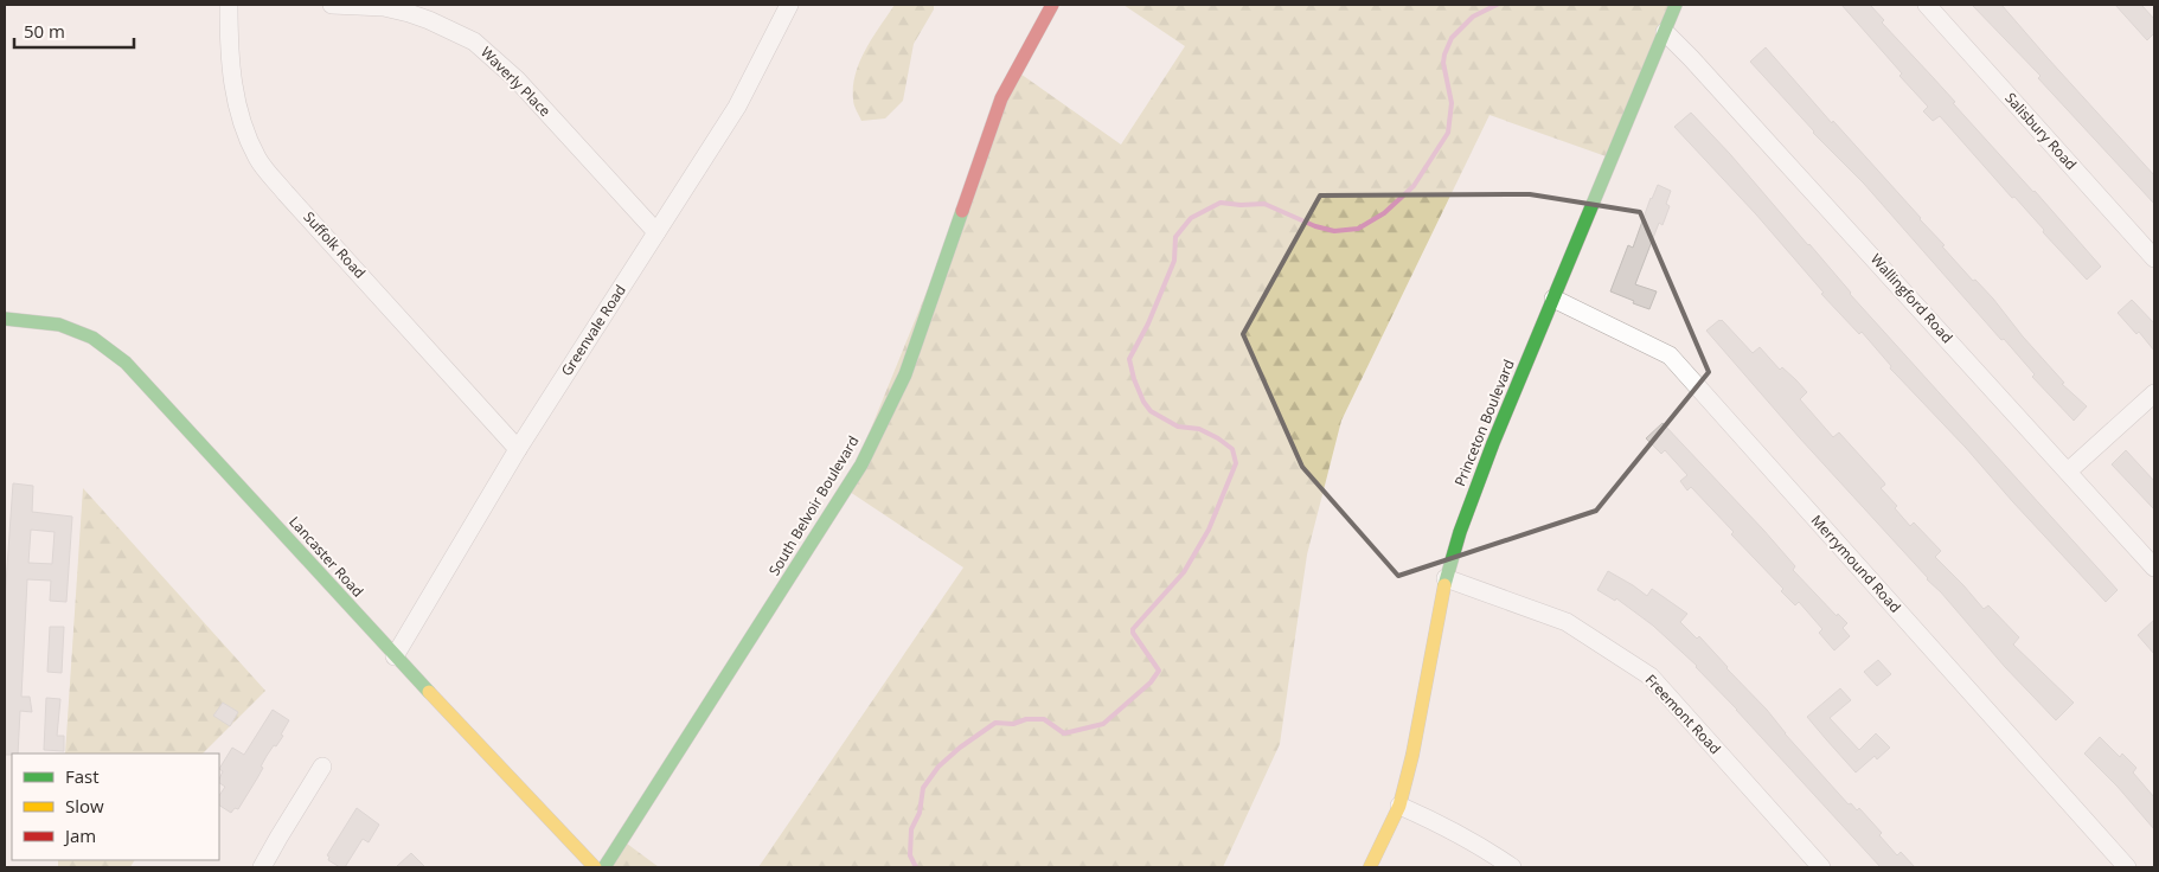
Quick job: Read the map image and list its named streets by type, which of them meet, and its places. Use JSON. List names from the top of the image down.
{
  "streets": {
    "street": [
      "Waverly Place",
      "Salisbury Road",
      "Suffolk Road",
      "Wallingford Road",
      "Greenvale Road",
      "Princeton Boulevard",
      "South Belvoir Boulevard",
      "Lancaster Road",
      "Merrymound Road",
      "Freemont Road"
    ]
  },
  "crossings": [
    ["Waverly Place", "Greenvale Road"],
    ["Suffolk Road", "Greenvale Road"],
    ["Wallingford Road", "Princeton Boulevard"],
    ["Greenvale Road", "Lancaster Road"],
    ["Princeton Boulevard", "Merrymound Road"],
    ["Princeton Boulevard", "Freemont Road"]
  ],
  "legend": ["Fast", "Slow", "Jam"],
  "scale_bar": "50 m"
}
